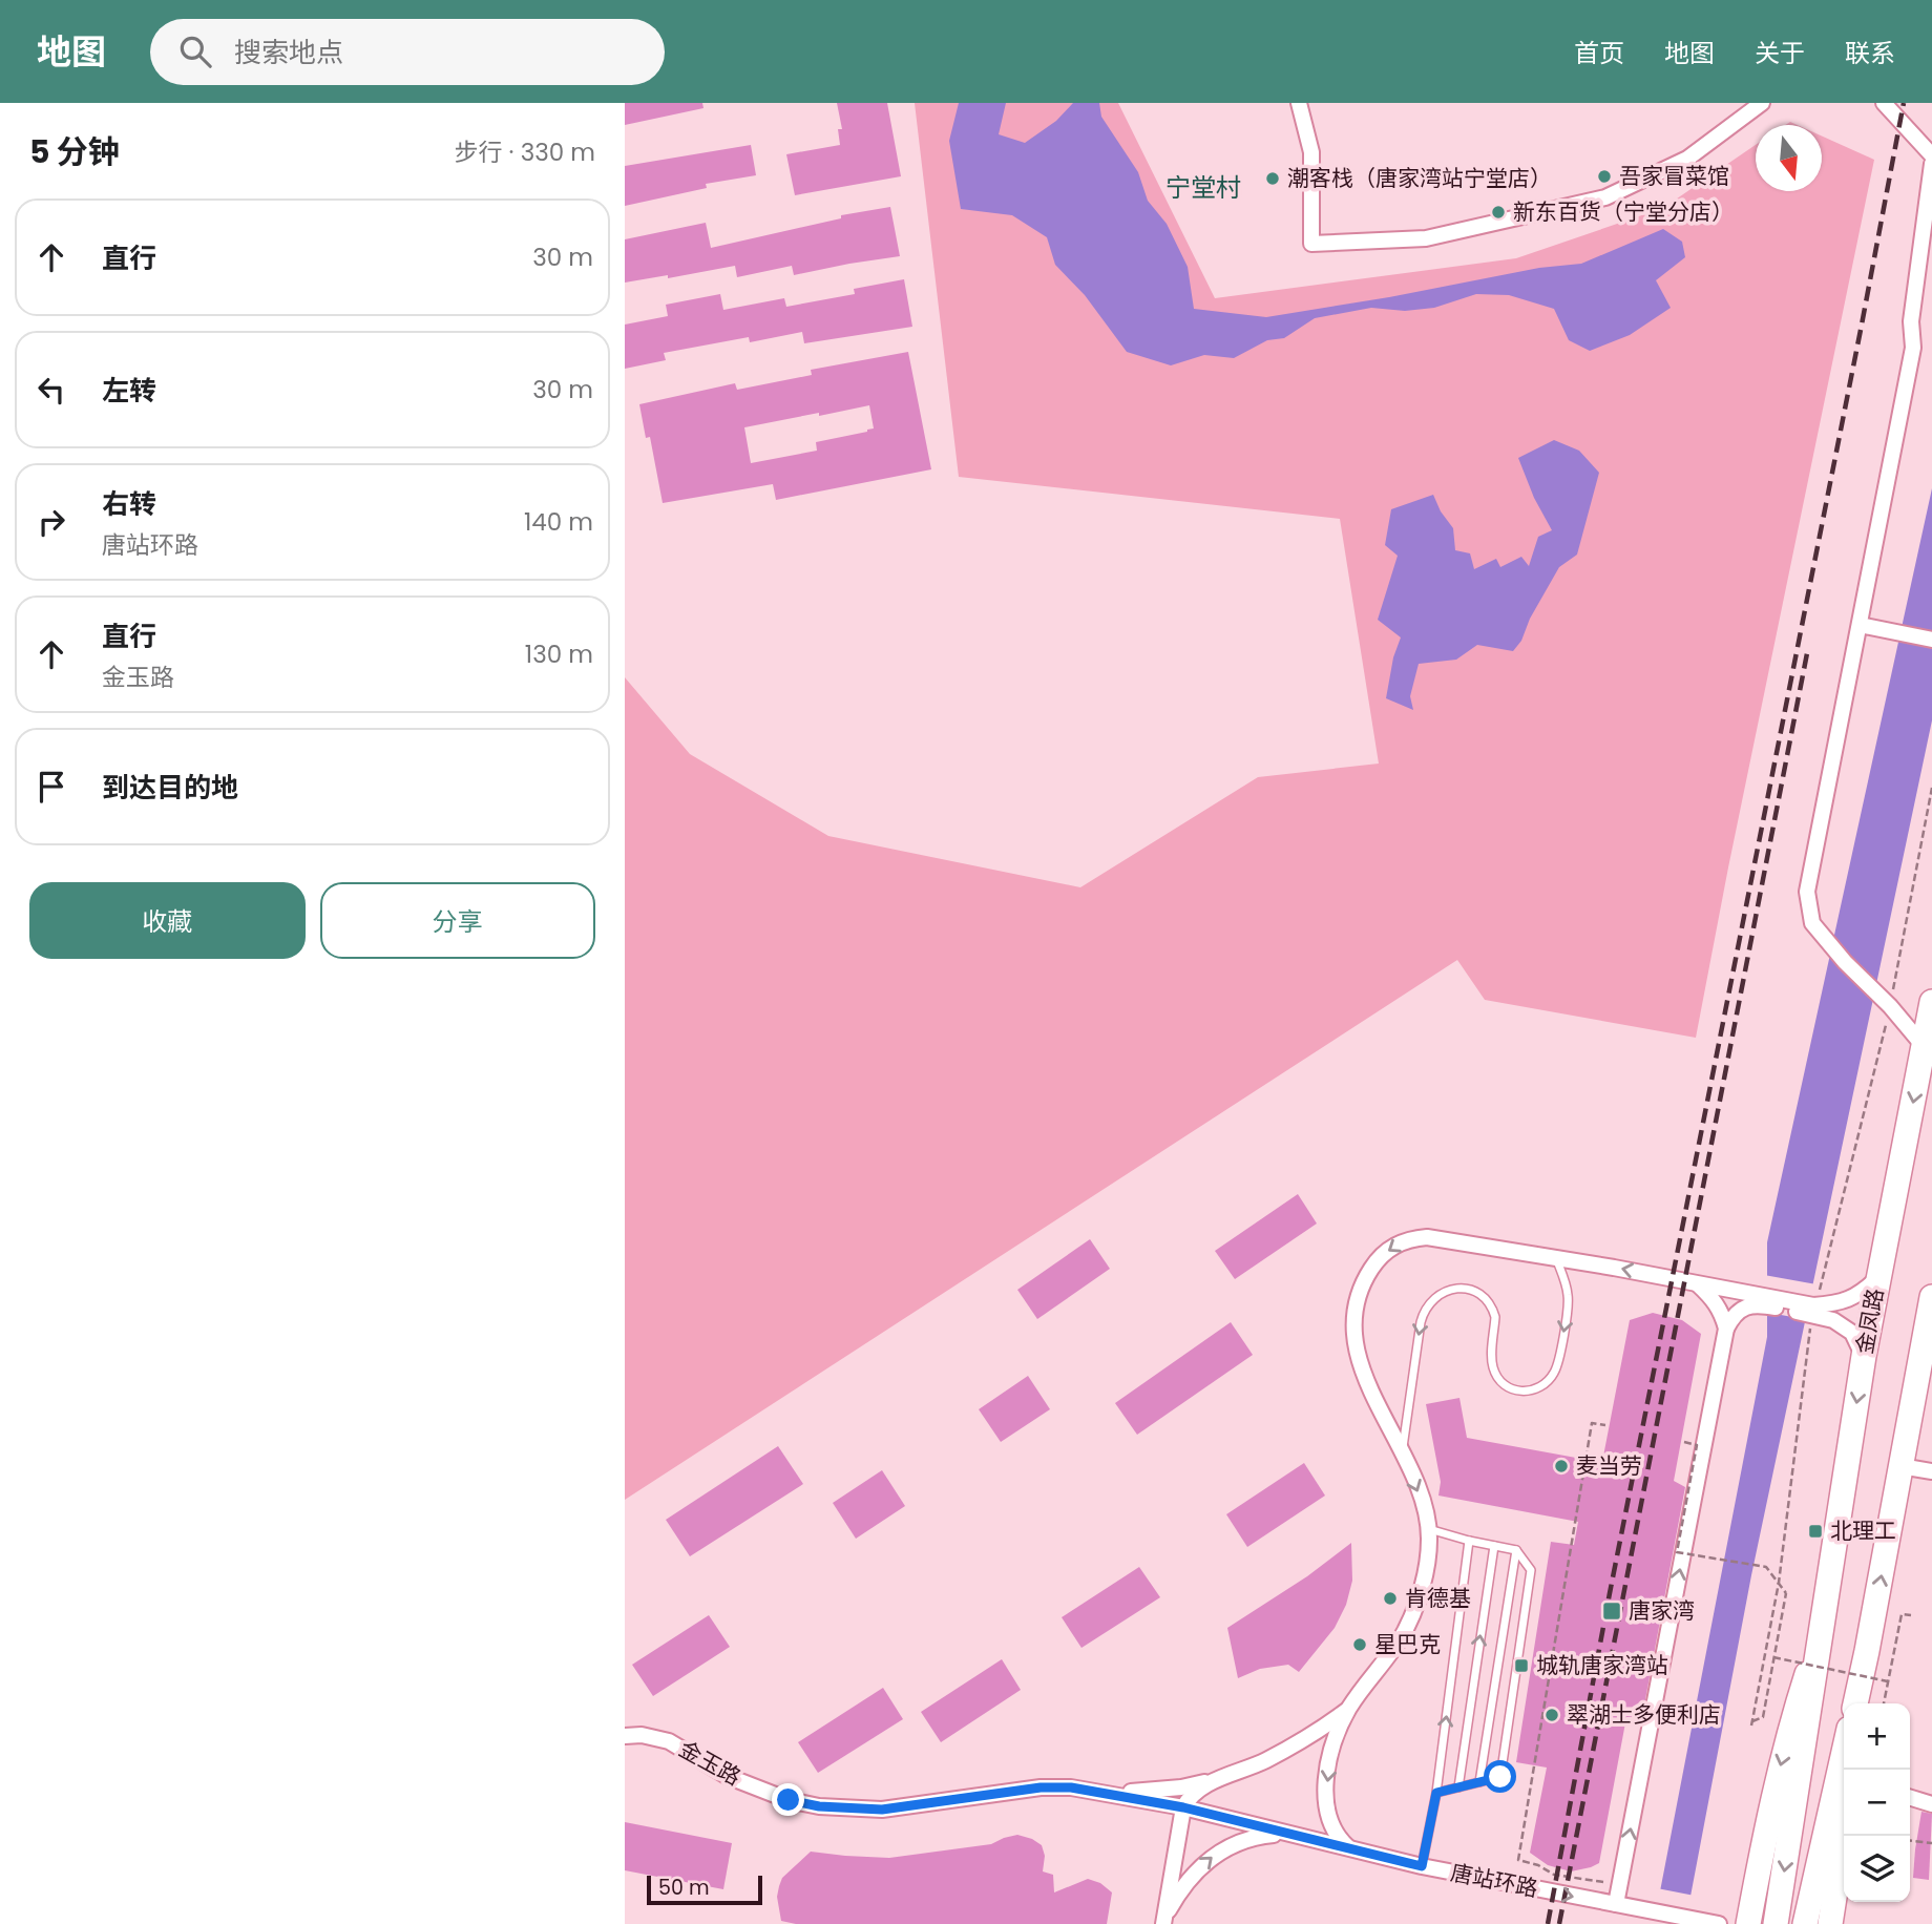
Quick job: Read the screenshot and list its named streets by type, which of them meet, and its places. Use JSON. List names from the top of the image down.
{
  "streets": {
    "main road": ["金凤路"],
    "street": ["金玉路", "唐站环路"]
  },
  "crossings": [
    ["金玉路", "唐站环路"]
  ],
  "districts": ["宁堂村"],
  "places": {
    "other": [
      "吾家冒菜馆",
      "潮客栈（唐家湾站宁堂店）",
      "新东百货（宁堂分店）",
      "麦当劳",
      "肯德基",
      "星巴克",
      "翠湖士多便利店"
    ],
    "transit": ["北理工", "唐家湾", "城轨唐家湾站"]
  },
  "scale_bar": "50 m",
  "north": "bottom",
  "page": {
    "header": "地图",
    "search": "搜索地点",
    "nav": [
      "首页",
      "地图",
      "关于",
      "联系"
    ],
    "heading": ["5 分钟", "步行 · 330 m"],
    "list": [
      ["直行", "30 m"],
      ["左转", "30 m"],
      ["右转", "唐站环路", "140 m"],
      ["直行", "金玉路", "130 m"],
      "到达目的地"
    ],
    "buttons": ["收藏", "分享"],
    "map_buttons": ["+", "−"],
    "scale": "50 m"
  }
}
